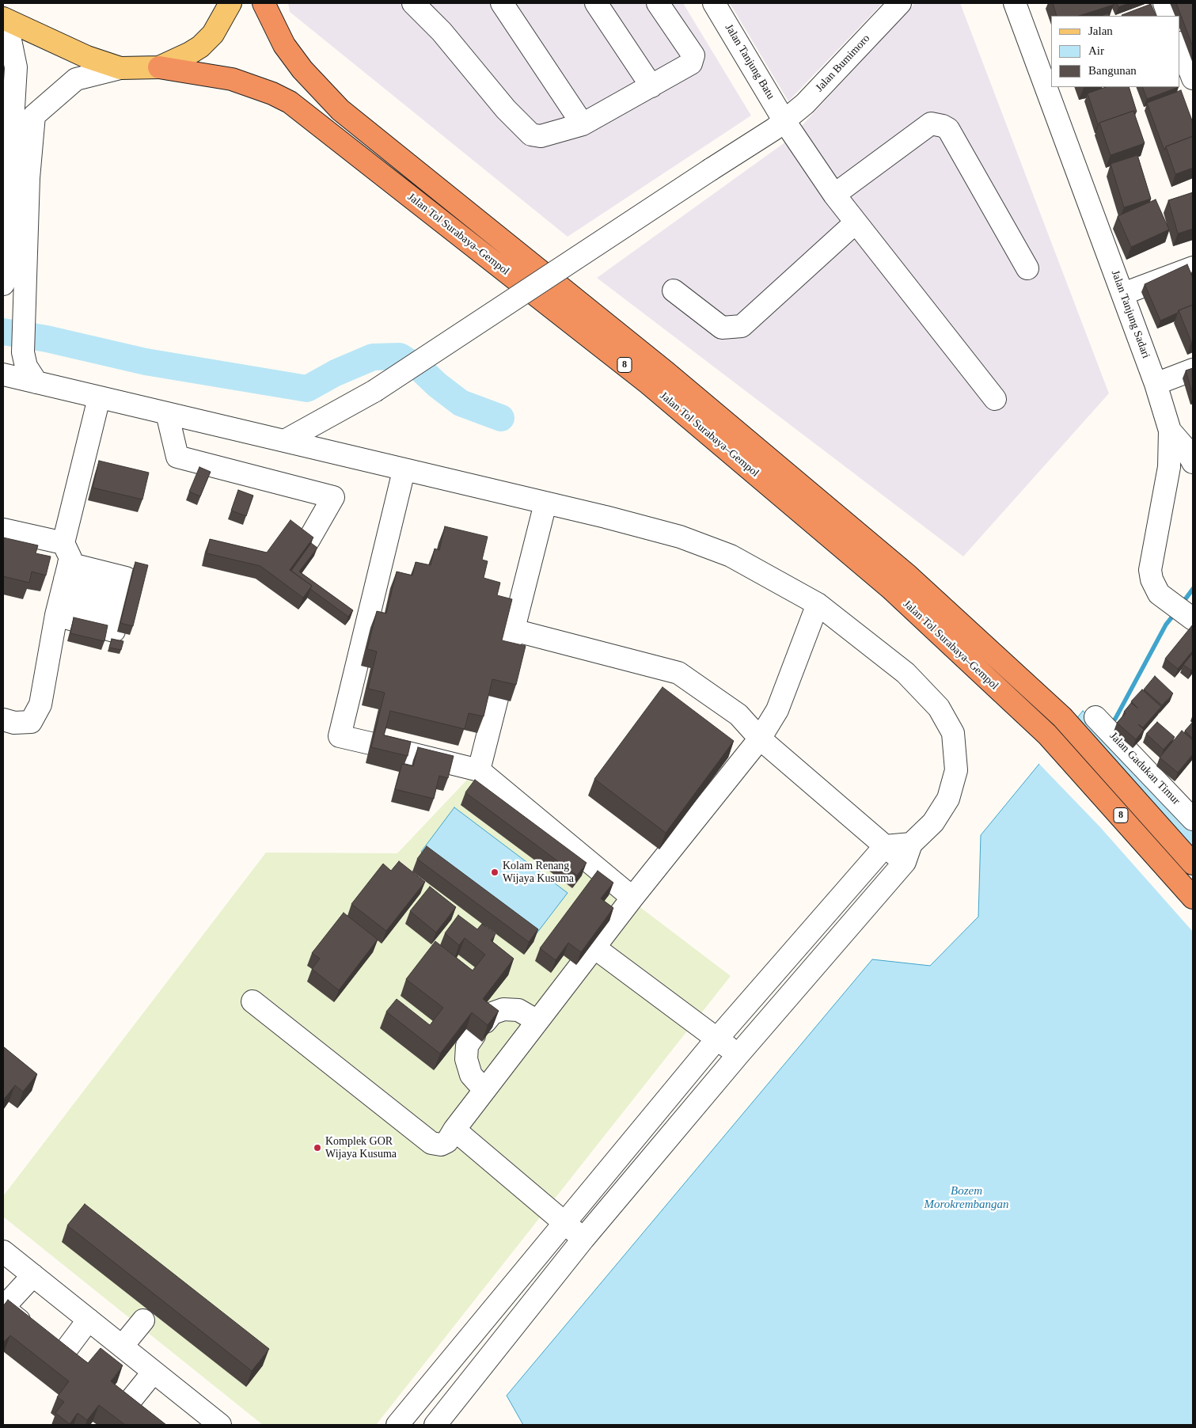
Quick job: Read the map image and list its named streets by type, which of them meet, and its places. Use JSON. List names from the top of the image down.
{
  "streets": {
    "highway": ["Jalan Tol Surabaya–Gempol", "8"],
    "street": [
      "Jalan Tanjung Batu",
      "Jalan Bumimoro",
      "Jalan Tanjung Sadari",
      "Jalan Gadukan Timur"
    ]
  },
  "crossings": [
    ["Jalan Tanjung Batu", "Jalan Bumimoro"]
  ],
  "water": ["Bozem Morokrembangan"],
  "places": ["Kolam Renang Wijaya Kusuma", "Komplek GOR Wijaya Kusuma"],
  "legend": ["Jalan", "Air", "Bangunan"]
}
